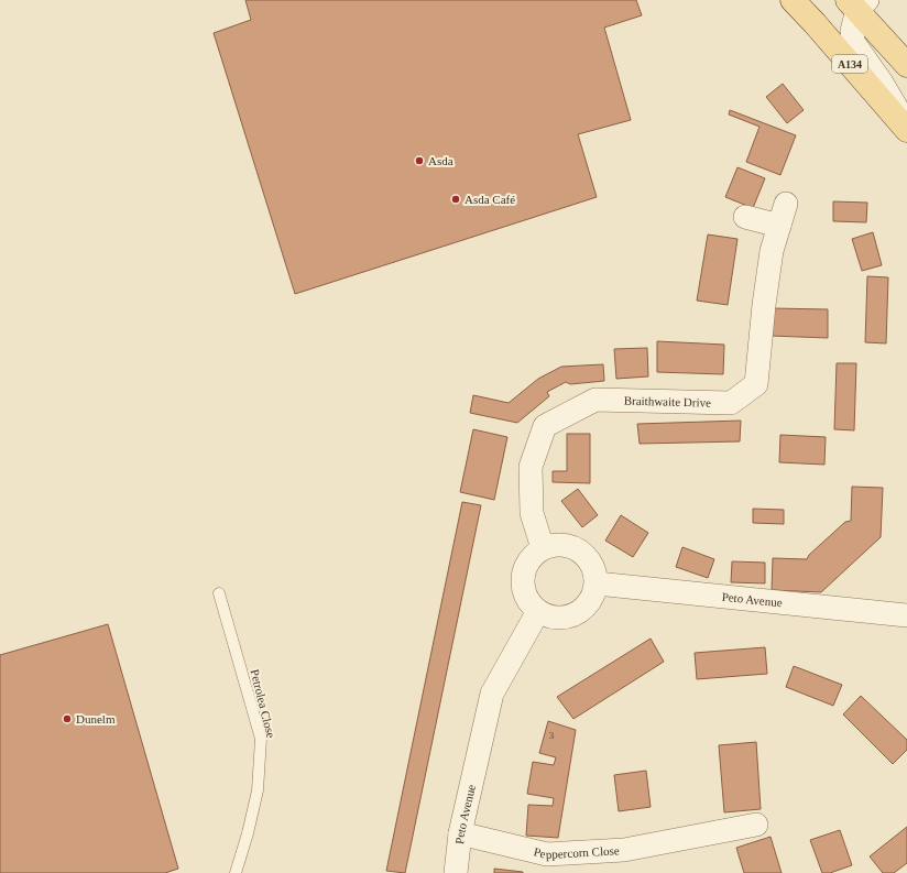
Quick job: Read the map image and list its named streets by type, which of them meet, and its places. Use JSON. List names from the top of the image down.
{
  "streets": {
    "main road": ["A134"],
    "street": ["Braithwaite Drive", "Peto Avenue", "Peppercorn Close"],
    "lane": ["Petrolea Close"]
  },
  "crossings": [
    ["Braithwaite Drive", "Peto Avenue"],
    ["Peto Avenue", "Peppercorn Close"]
  ],
  "places": ["Asda", "Asda Café", "Dunelm"],
  "house_numbers": ["3"]
}
